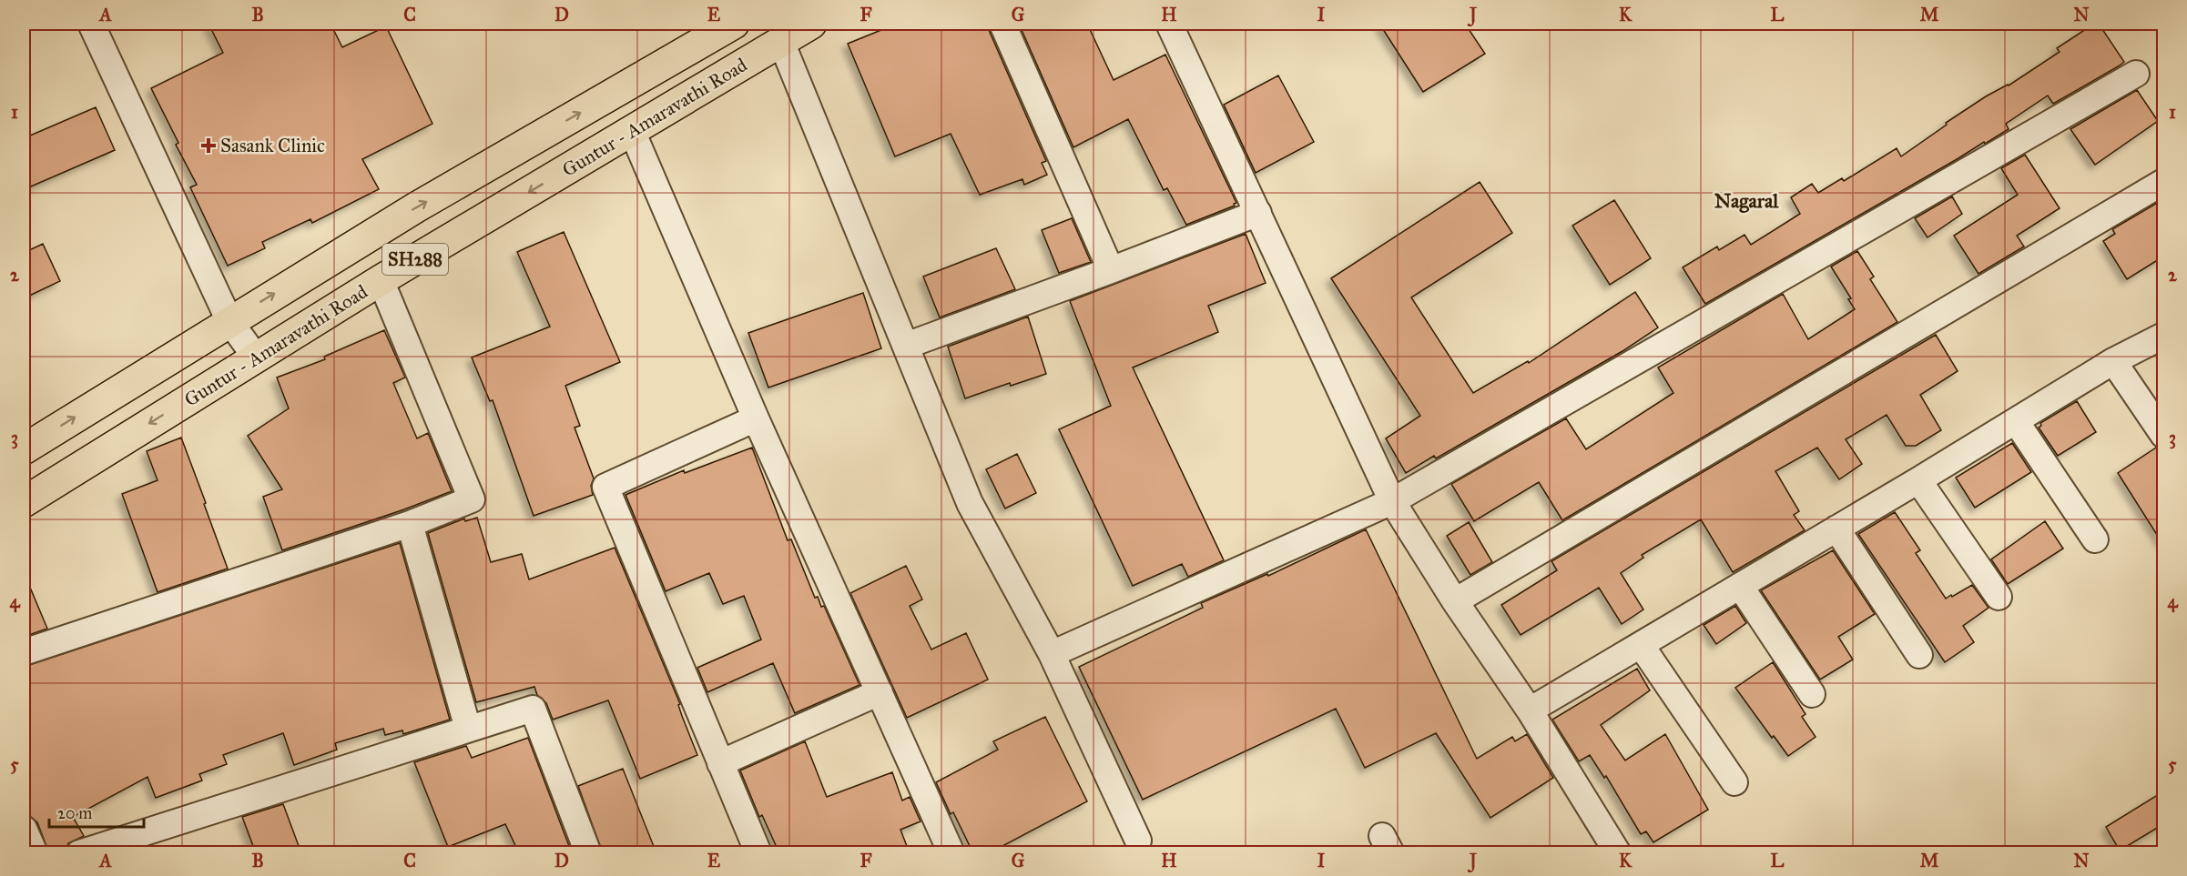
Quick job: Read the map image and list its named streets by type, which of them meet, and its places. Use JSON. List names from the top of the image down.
{
  "streets": {
    "main road": ["Guntur - Amaravathi Road", "SH288"]
  },
  "districts": ["Nagaral"],
  "places": {
    "health": ["Sasank Clinic"]
  },
  "scale_bar": "20 m",
  "grid": {
    "columns": [
      "A",
      "B",
      "C",
      "D",
      "E",
      "F",
      "G",
      "H",
      "I",
      "J",
      "K",
      "L",
      "M",
      "N"
    ],
    "rows": [
      "1",
      "2",
      "3",
      "4",
      "5"
    ]
  }
}
